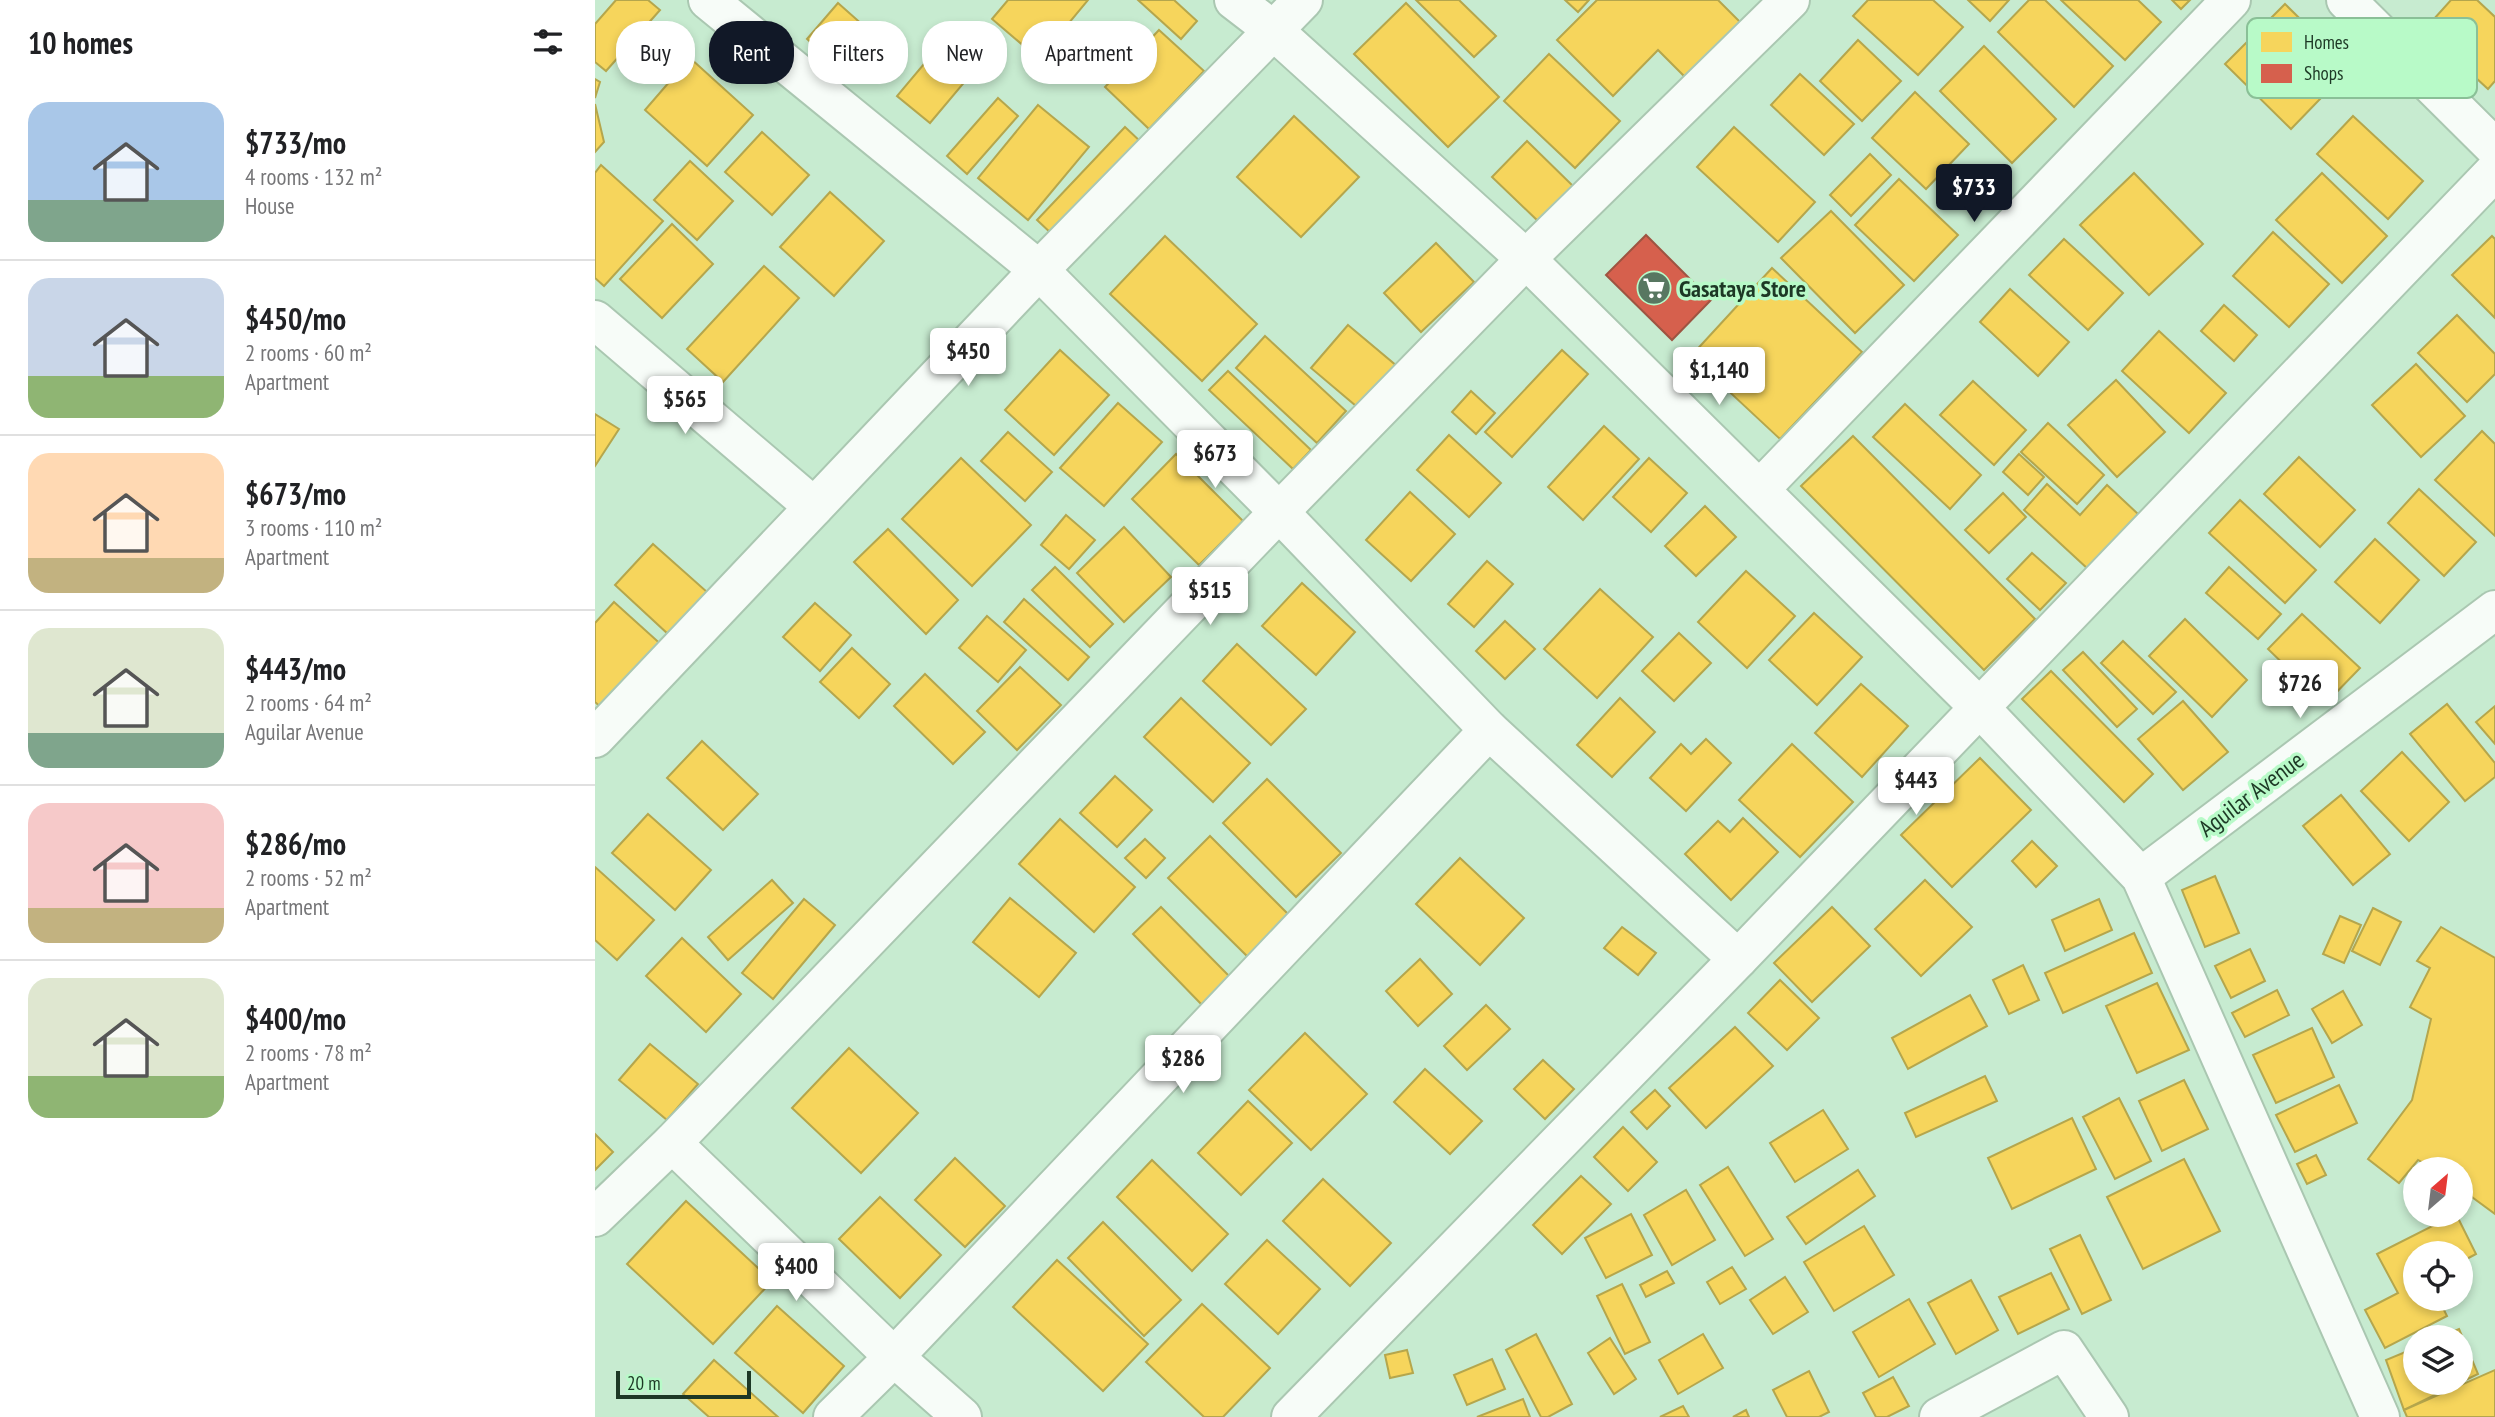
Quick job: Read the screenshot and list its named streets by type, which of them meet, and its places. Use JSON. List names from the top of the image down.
{
  "streets": {
    "street": ["Aguilar Avenue"]
  },
  "places": {
    "supermarket": ["Gasataya Store"]
  },
  "legend": ["Homes", "Shops"],
  "scale_bar": "20 m",
  "north": "top right",
  "page": {
    "heading": "10 homes",
    "chip": [
      "Buy",
      "Rent",
      "Filters",
      "New",
      "Apartment"
    ],
    "list": [
      {
        "name": "$733/mo",
        "note": "4 rooms · 132 m² · House"
      },
      {
        "name": "$450/mo",
        "note": "2 rooms · 60 m² · Apartment"
      },
      {
        "name": "$673/mo",
        "note": "3 rooms · 110 m² · Apartment"
      },
      {
        "name": "$443/mo",
        "note": "2 rooms · 64 m² · Aguilar Avenue"
      },
      {
        "name": "$286/mo",
        "note": "2 rooms · 52 m² · Apartment"
      },
      {
        "name": "$400/mo",
        "note": "2 rooms · 78 m² · Apartment"
      }
    ],
    "price": [
      "$733",
      "$450",
      "$1,140",
      "$565",
      "$673",
      "$515",
      "$726",
      "$443",
      "$286",
      "$400"
    ],
    "scale": "20 m"
  }
}
